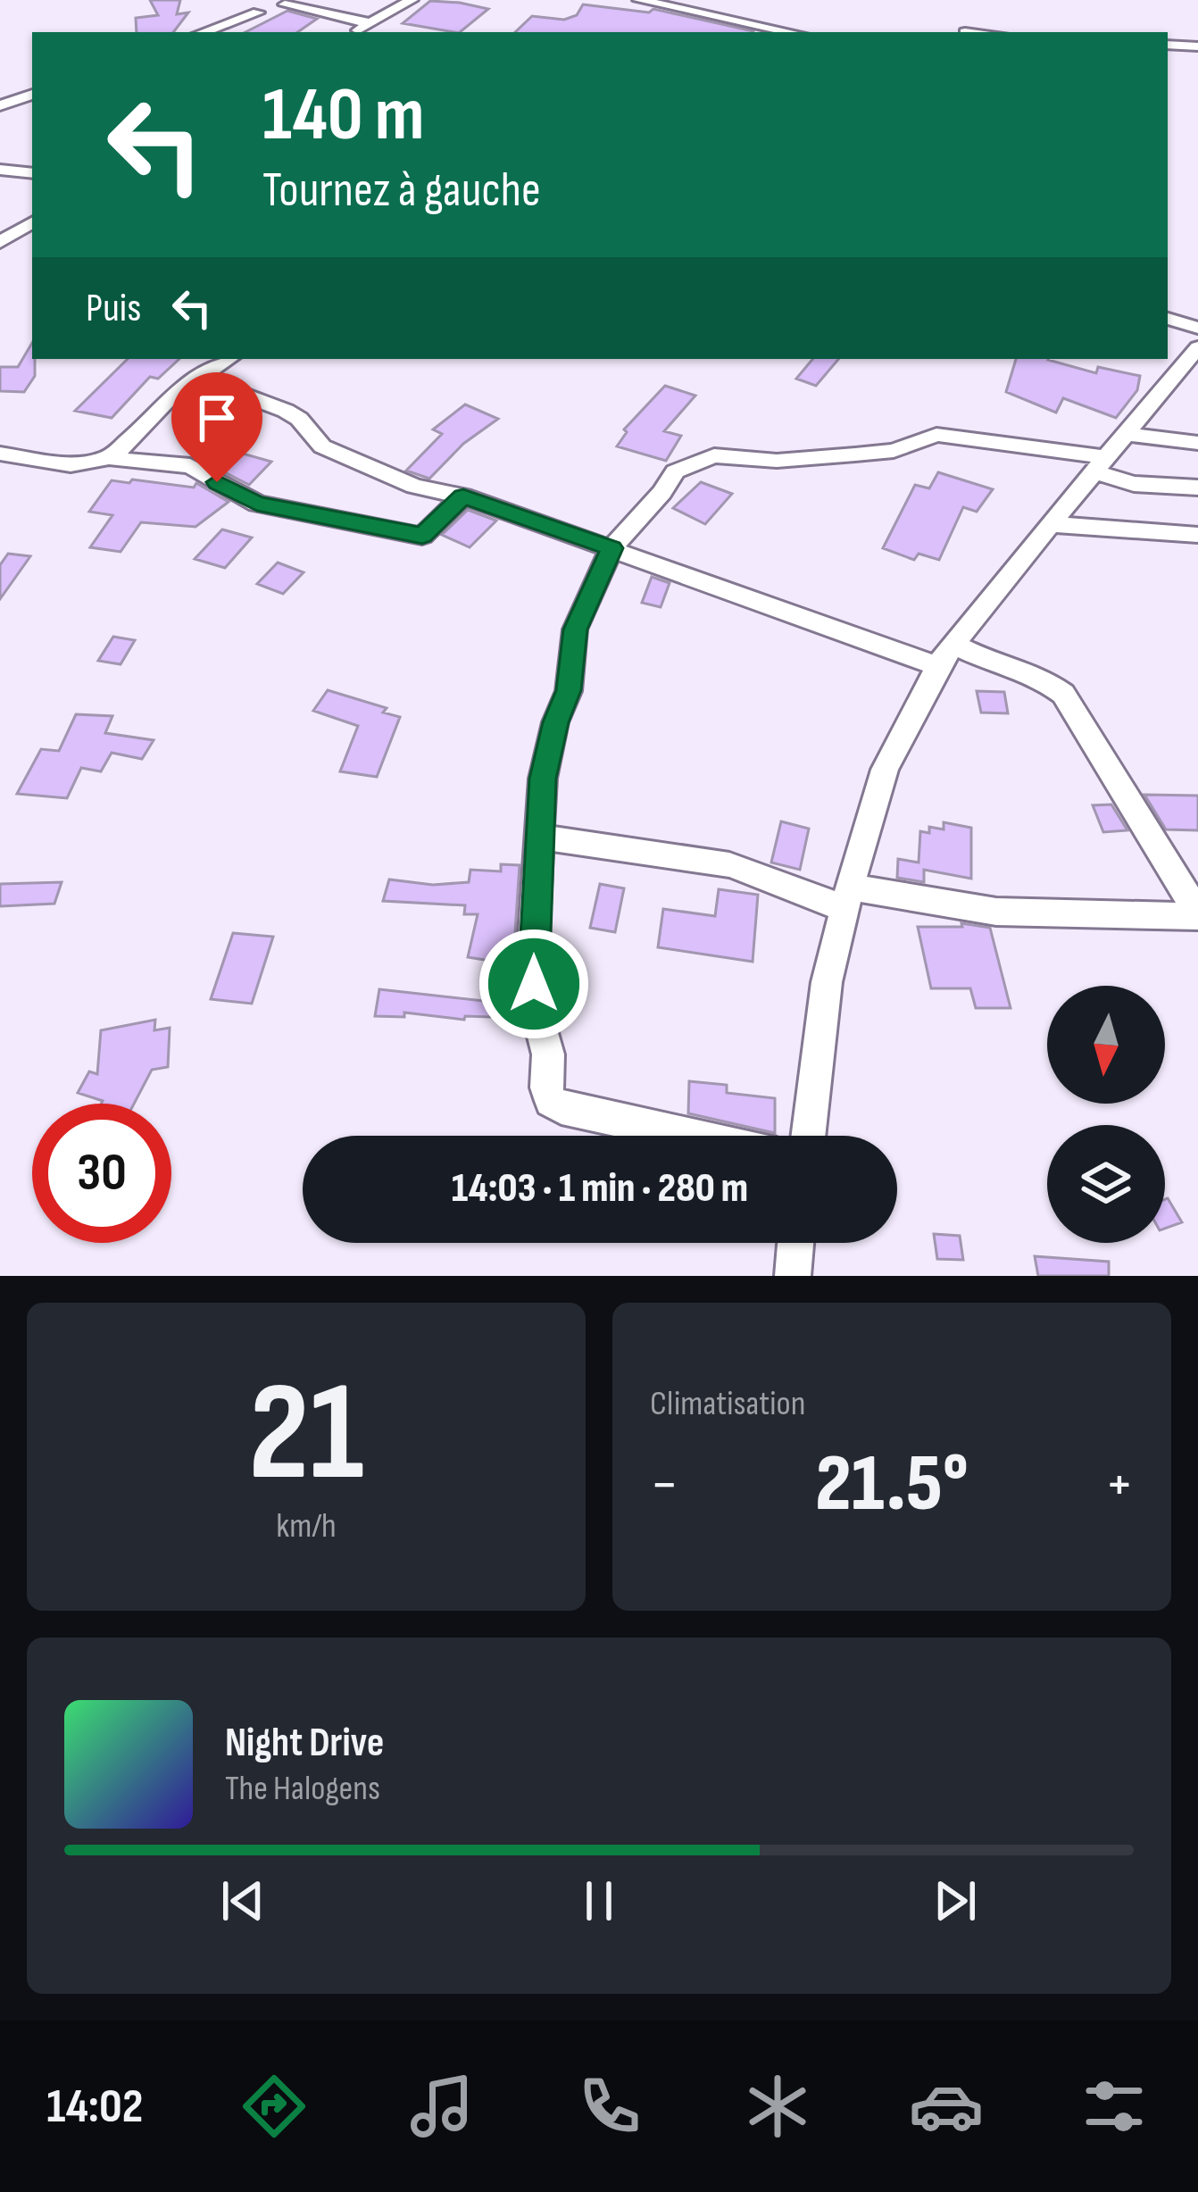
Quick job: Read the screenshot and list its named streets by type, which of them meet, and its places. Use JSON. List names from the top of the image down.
{
  "north": "bottom",
  "page": {
    "turn": ["140 m", "Tournez à gauche"],
    "then": "Puis",
    "limit": "30",
    "trip": "14:03 · 1 min · 280 m",
    "tile": [
      ["21", "km/h"],
      "Climatisation"
    ],
    "heat": ["−", "21.5°", "+"],
    "song": ["Night Drive", "The Halogens"],
    "tabs": "14:02"
  }
}
